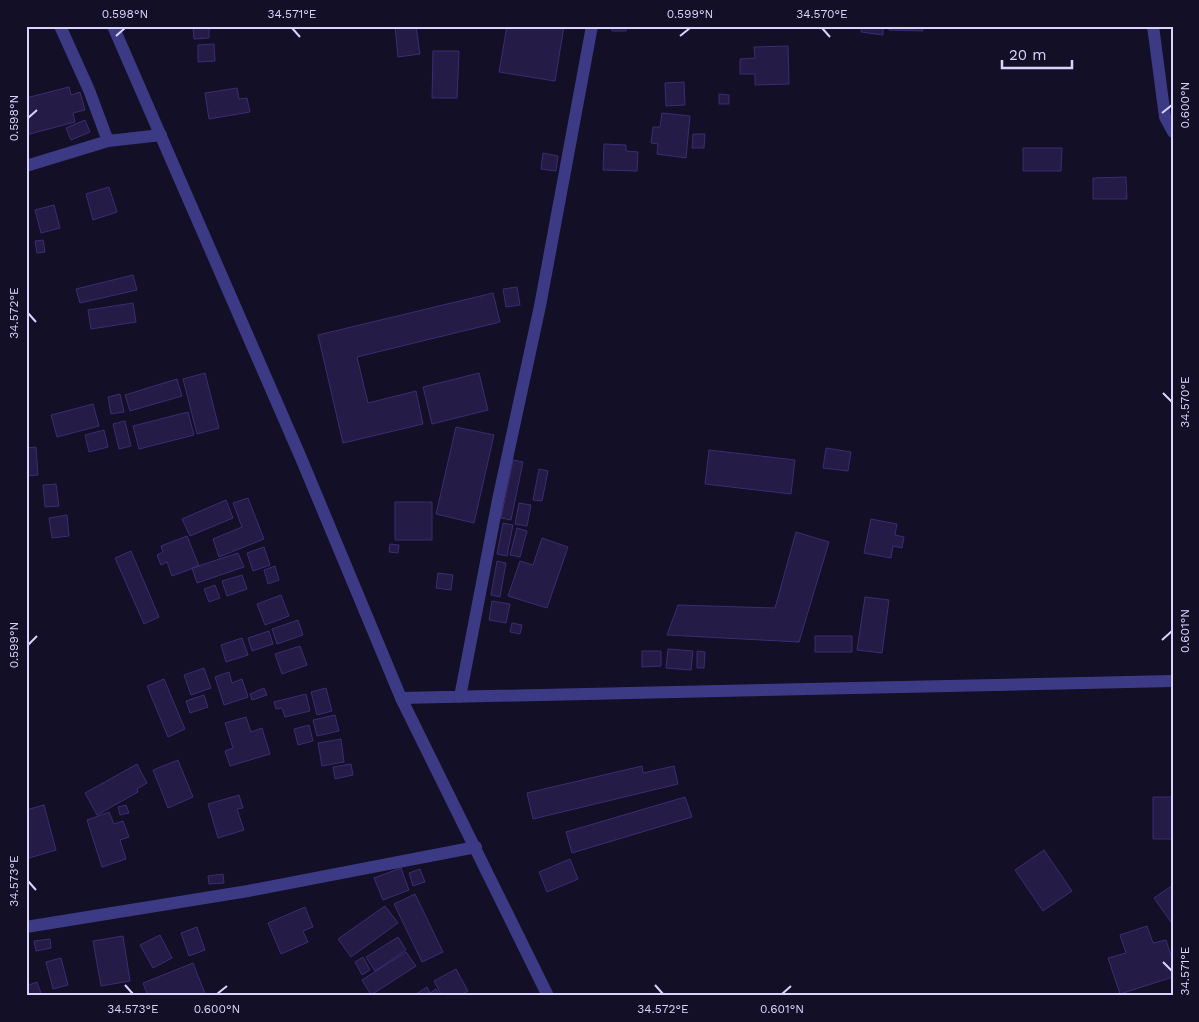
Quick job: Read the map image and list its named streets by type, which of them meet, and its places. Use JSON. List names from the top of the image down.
{
  "scale_bar": "20 m",
  "coordinates": [
    "0.598°N",
    "34.571°E",
    "0.599°N",
    "34.570°E",
    "0.600°N",
    "34.572°E",
    "0.601°N",
    "34.573°E"
  ]
}
